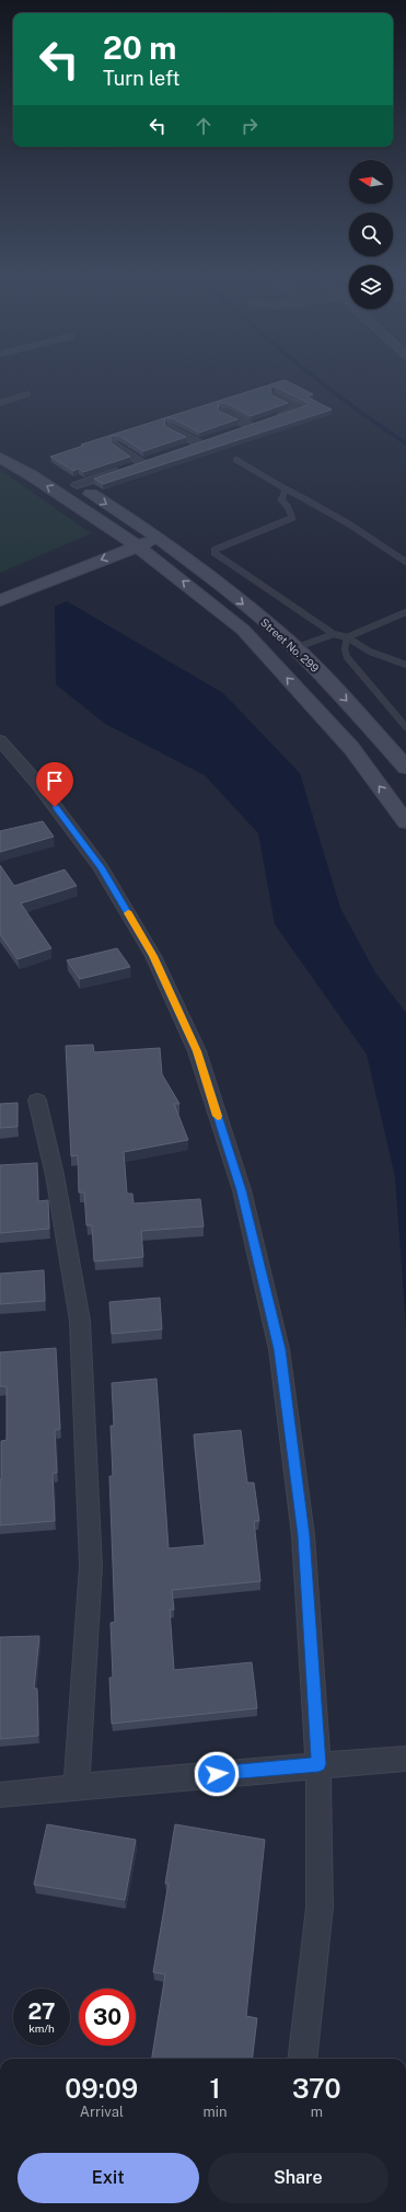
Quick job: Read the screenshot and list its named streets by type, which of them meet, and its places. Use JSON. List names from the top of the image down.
{
  "streets": {
    "street": ["Street No. 299"]
  },
  "north": "left",
  "page": {
    "turn": ["20 m", "Turn left"],
    "speed": "27 km/h",
    "limit": "30",
    "eta": [
      "09:09",
      "Arrival",
      "1",
      "min",
      "370",
      "m"
    ],
    "buttons": ["Exit", "Share"]
  }
}
